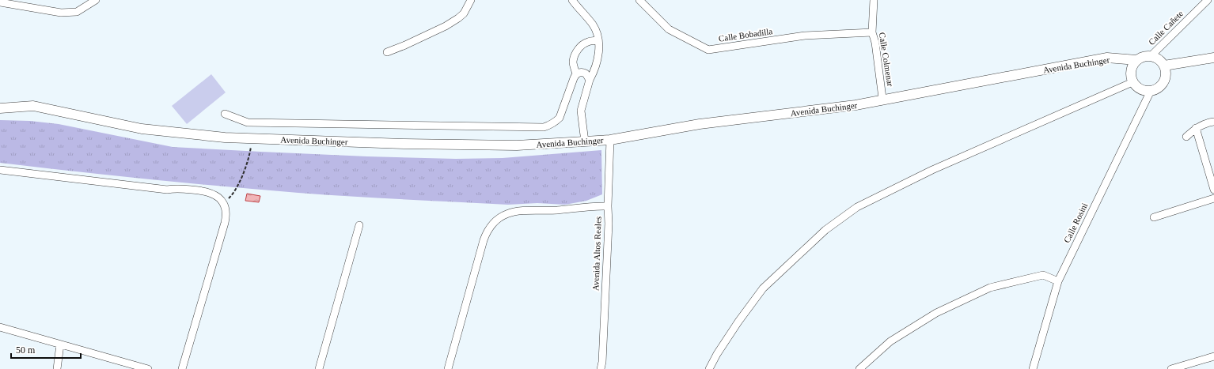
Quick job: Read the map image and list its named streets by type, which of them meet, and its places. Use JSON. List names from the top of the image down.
{
  "streets": {
    "street": [
      "Calle Cañete",
      "Calle Bobadilla",
      "Calle Colmenar",
      "Avenida Buchinger",
      "Calle Rosini",
      "Avenida Altos Reales"
    ]
  },
  "crossings": [
    ["Calle Cañete", "Avenida Buchinger"],
    ["Calle Cañete", "Calle Rosini"],
    ["Calle Bobadilla", "Calle Colmenar"],
    ["Calle Colmenar", "Avenida Buchinger"],
    ["Avenida Buchinger", "Calle Rosini"],
    ["Avenida Buchinger", "Avenida Altos Reales"]
  ],
  "scale_bar": "50 m"
}
